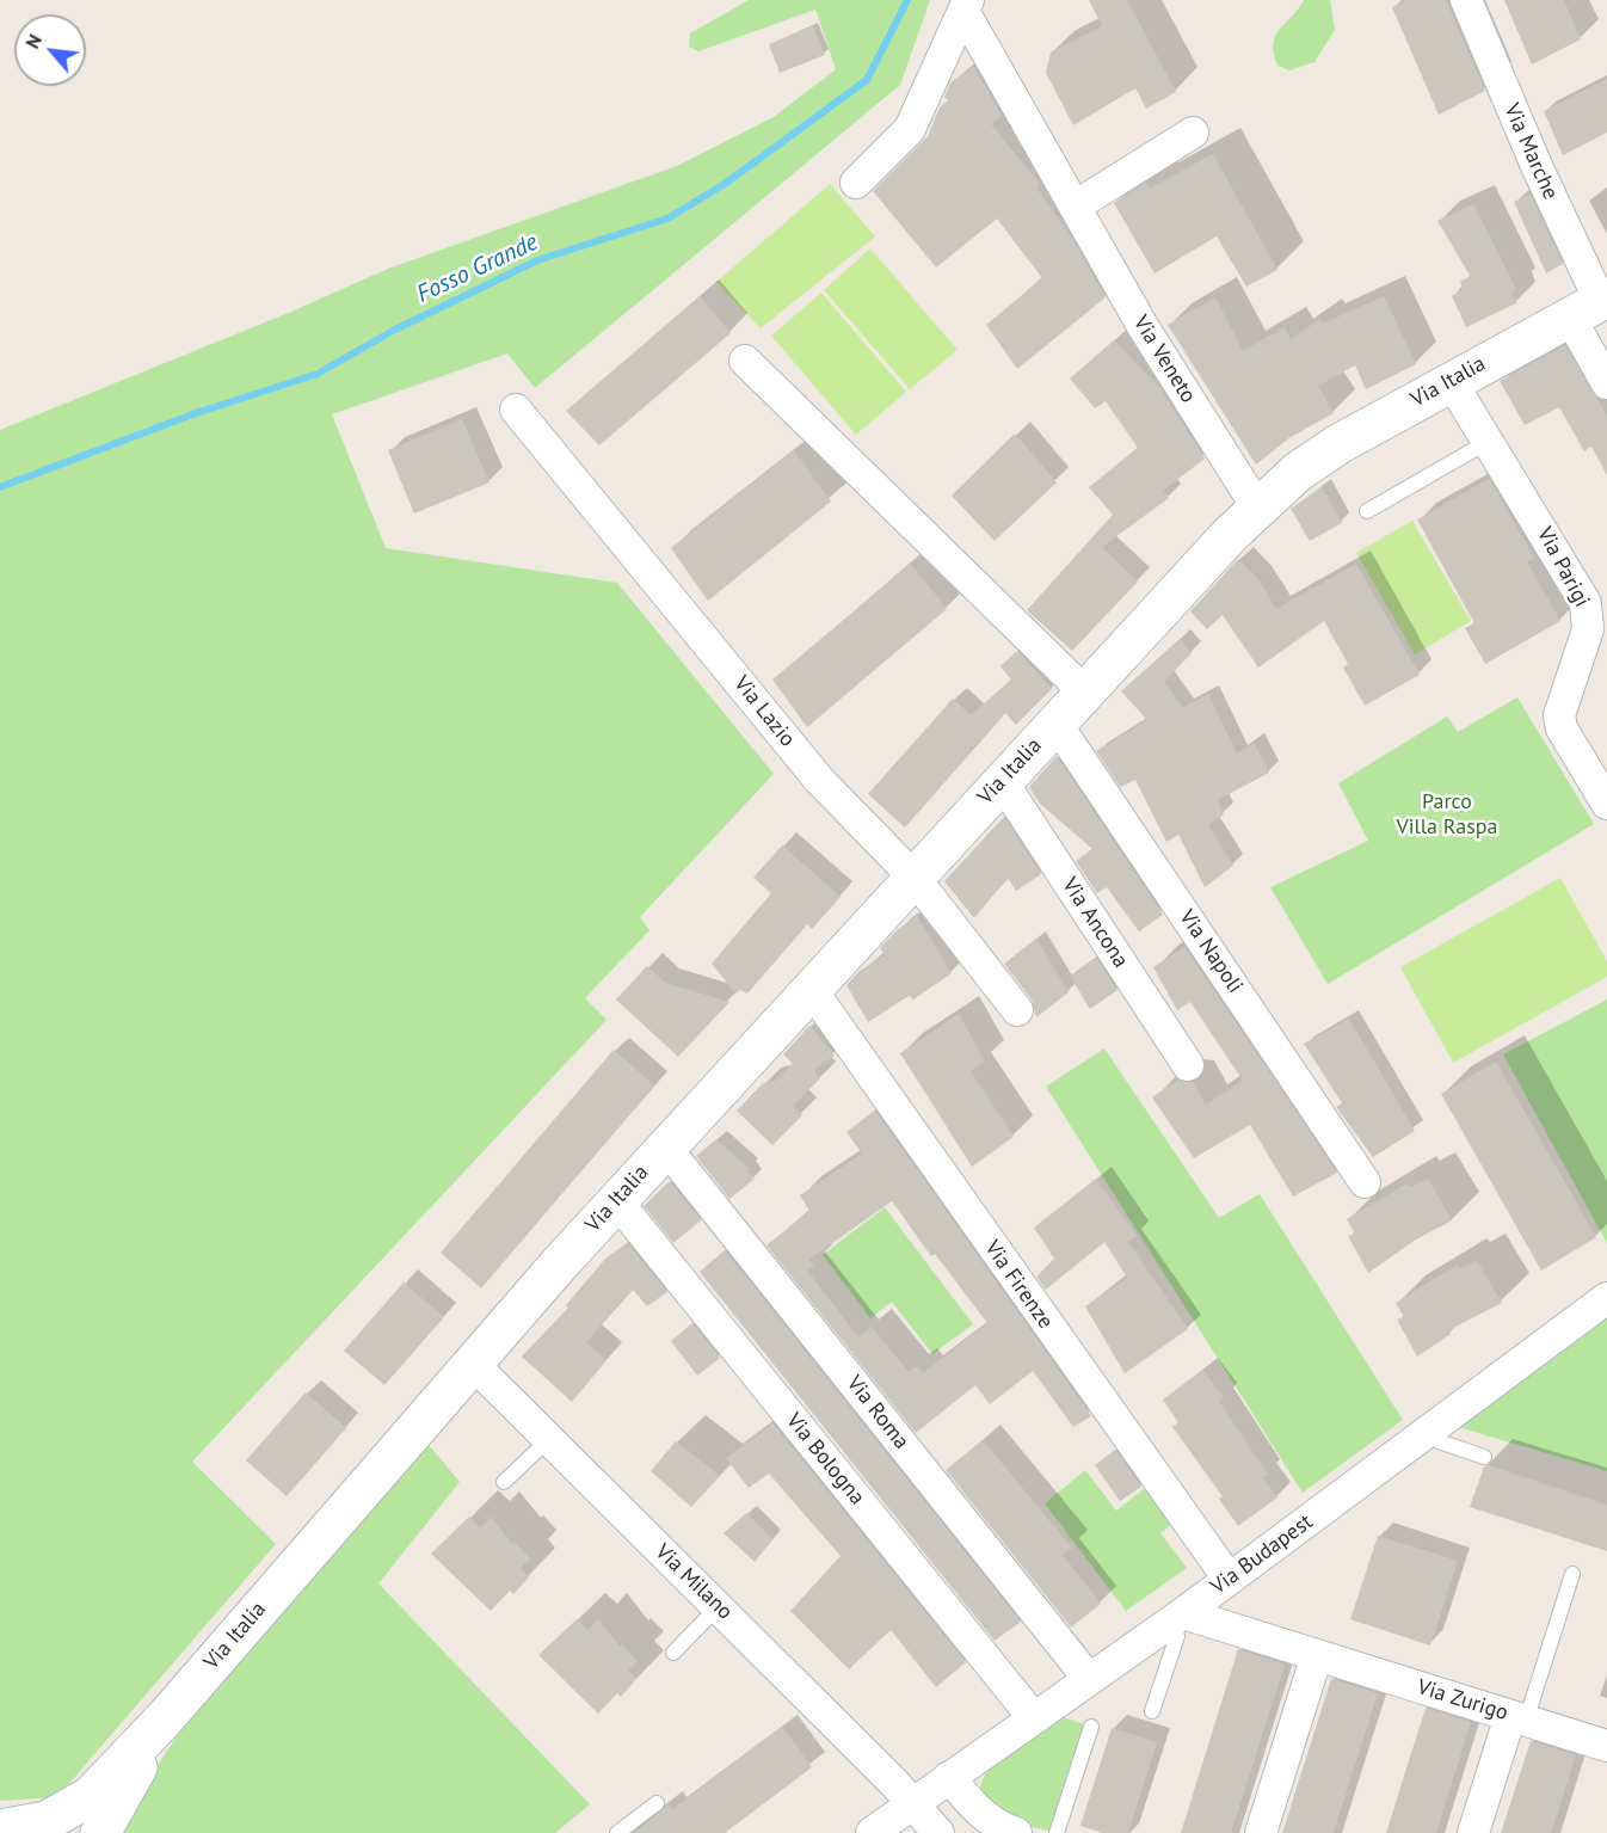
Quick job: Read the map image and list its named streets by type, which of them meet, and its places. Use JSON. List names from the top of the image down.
{
  "streets": {
    "main road": ["Via Italia"],
    "street": [
      "Via Marche",
      "Via Veneto",
      "Via Parigi",
      "Via Lazio",
      "Via Ancona",
      "Via Napoli",
      "Via Firenze",
      "Via Roma",
      "Via Bologna",
      "Via Budapest",
      "Via Milano",
      "Via Zurigo"
    ]
  },
  "crossings": [
    ["Via Marche", "Via Italia"],
    ["Via Veneto", "Via Italia"],
    ["Via Italia", "Via Parigi"],
    ["Via Italia", "Via Lazio"],
    ["Via Italia", "Via Ancona"],
    ["Via Italia", "Via Napoli"],
    ["Via Italia", "Via Firenze"],
    ["Via Italia", "Via Roma"],
    ["Via Italia", "Via Bologna"],
    ["Via Italia", "Via Milano"],
    ["Via Firenze", "Via Budapest"],
    ["Via Roma", "Via Budapest"],
    ["Via Bologna", "Via Budapest"],
    ["Via Budapest", "Via Milano"],
    ["Via Budapest", "Via Zurigo"]
  ],
  "water": ["Fosso Grande"],
  "parks": ["Parco Villa Raspa"],
  "north": "top left"
}
